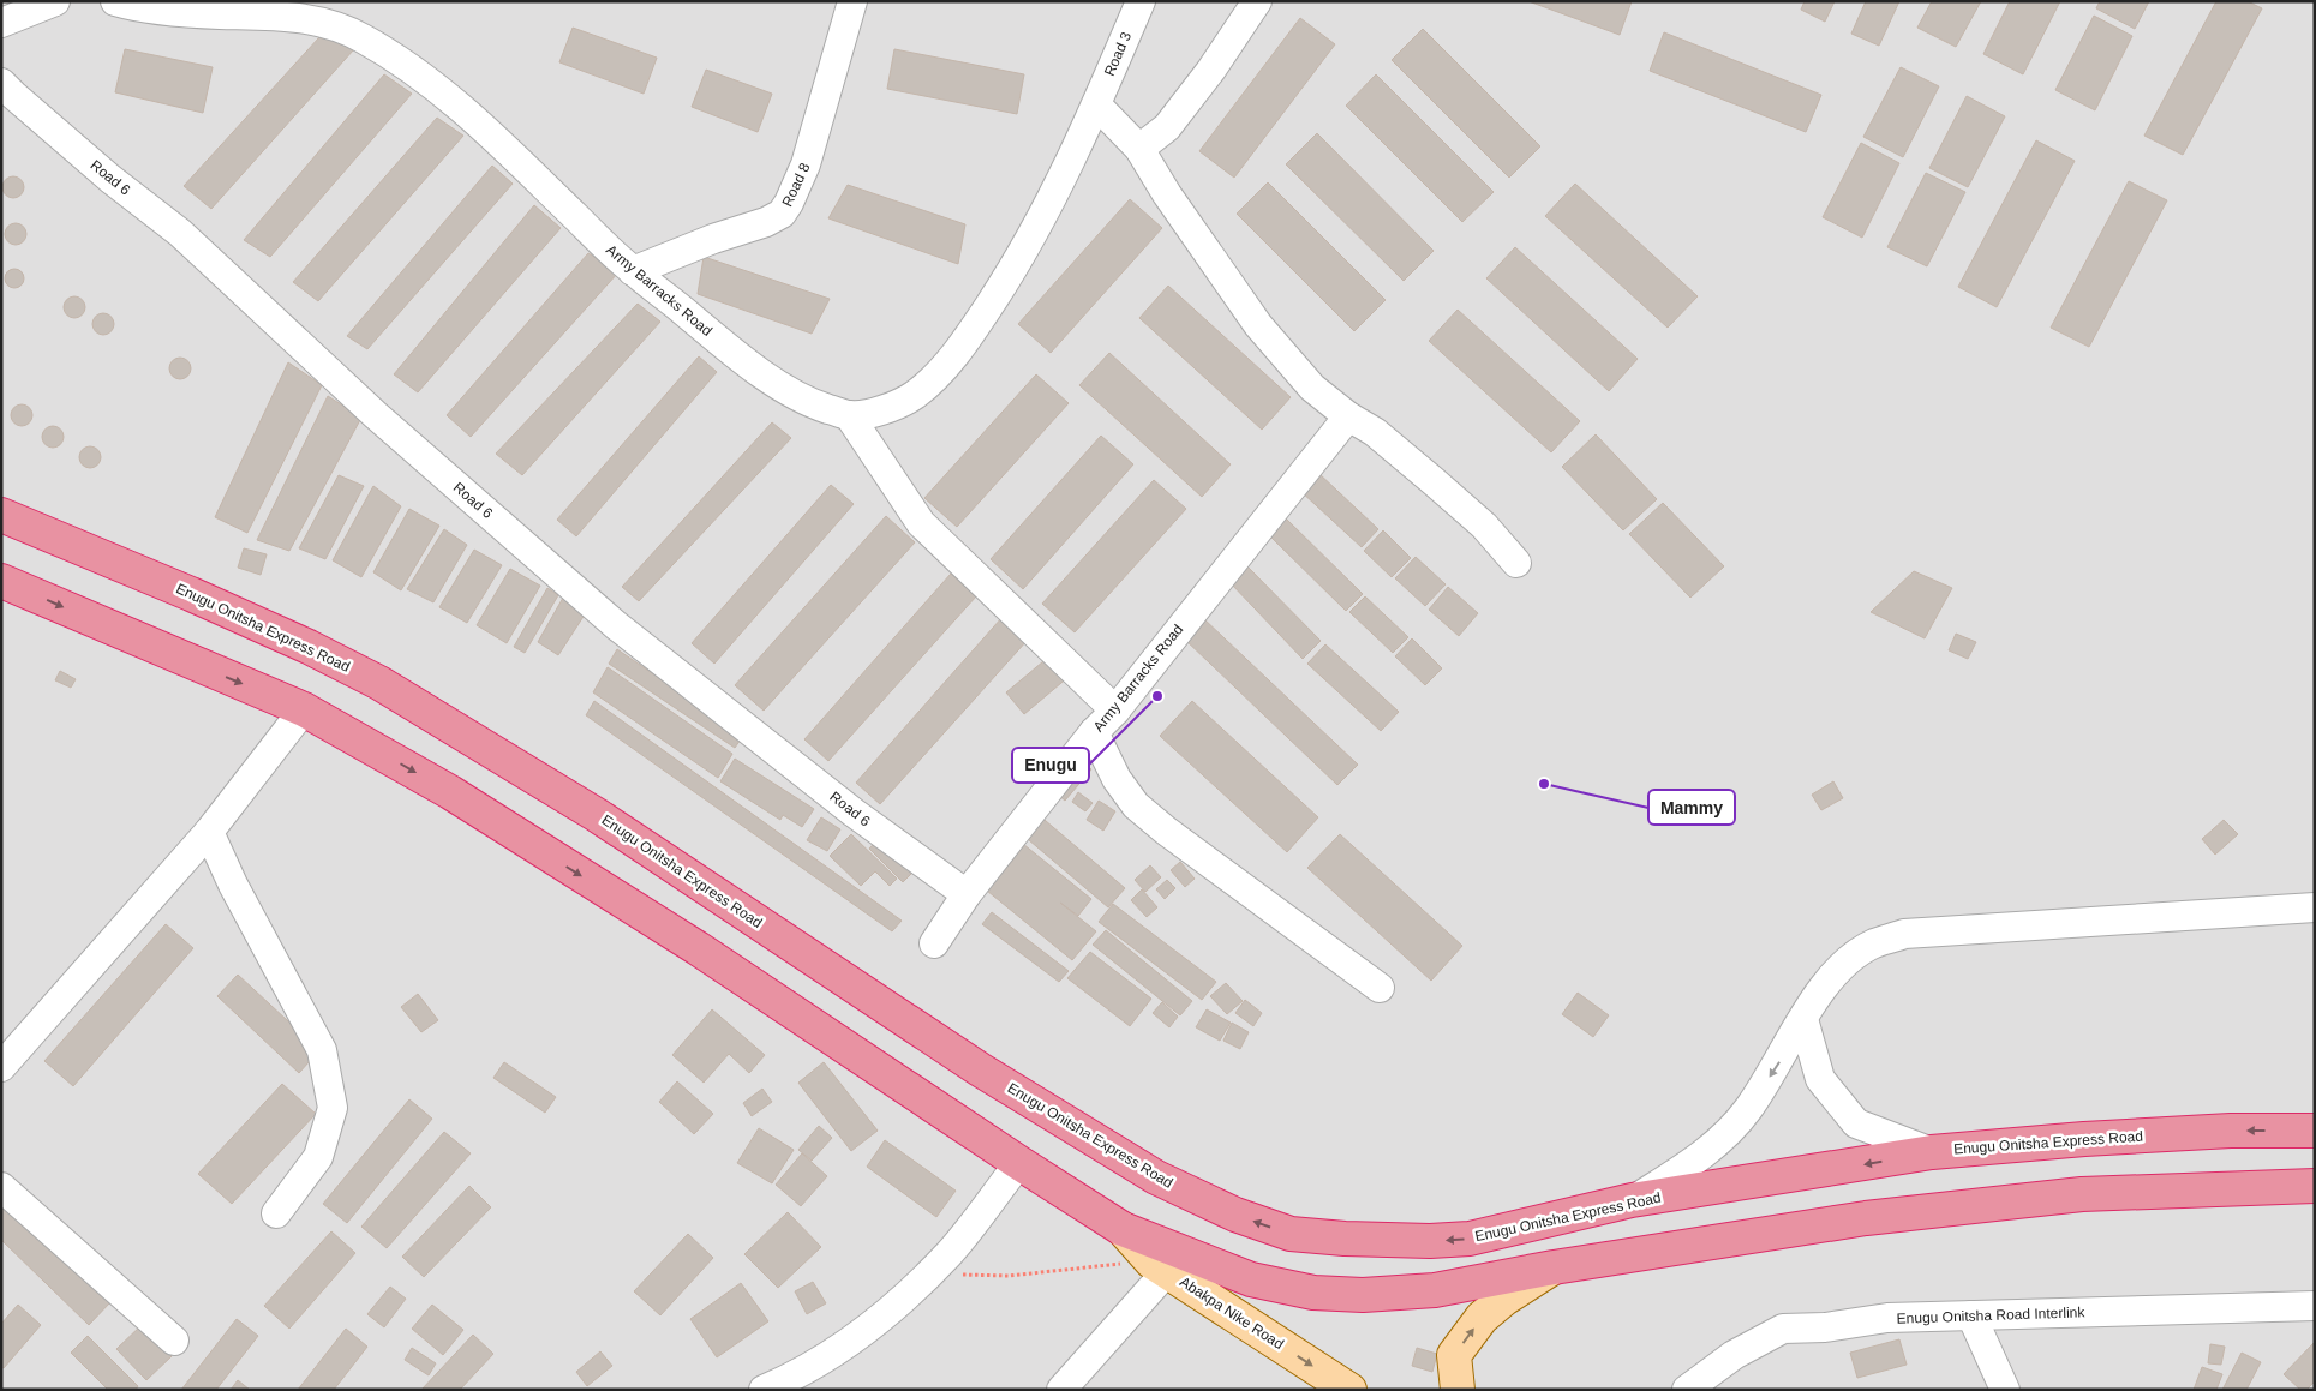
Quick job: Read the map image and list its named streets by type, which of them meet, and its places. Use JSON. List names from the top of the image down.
{
  "streets": {
    "highway": ["Enugu Onitsha Express Road"],
    "main road": ["Abakpa Nike Road"],
    "street": [
      "Road 3",
      "Road 6",
      "Road 8",
      "Army Barracks Road",
      "Enugu Onitsha Road Interlink"
    ]
  },
  "crossings": [
    ["Road 3", "Army Barracks Road"],
    ["Road 6", "Army Barracks Road"],
    ["Road 8", "Army Barracks Road"]
  ],
  "one_way": ["Abakpa Nike Road"],
  "places": ["Enugu", "Mammy"]
}
